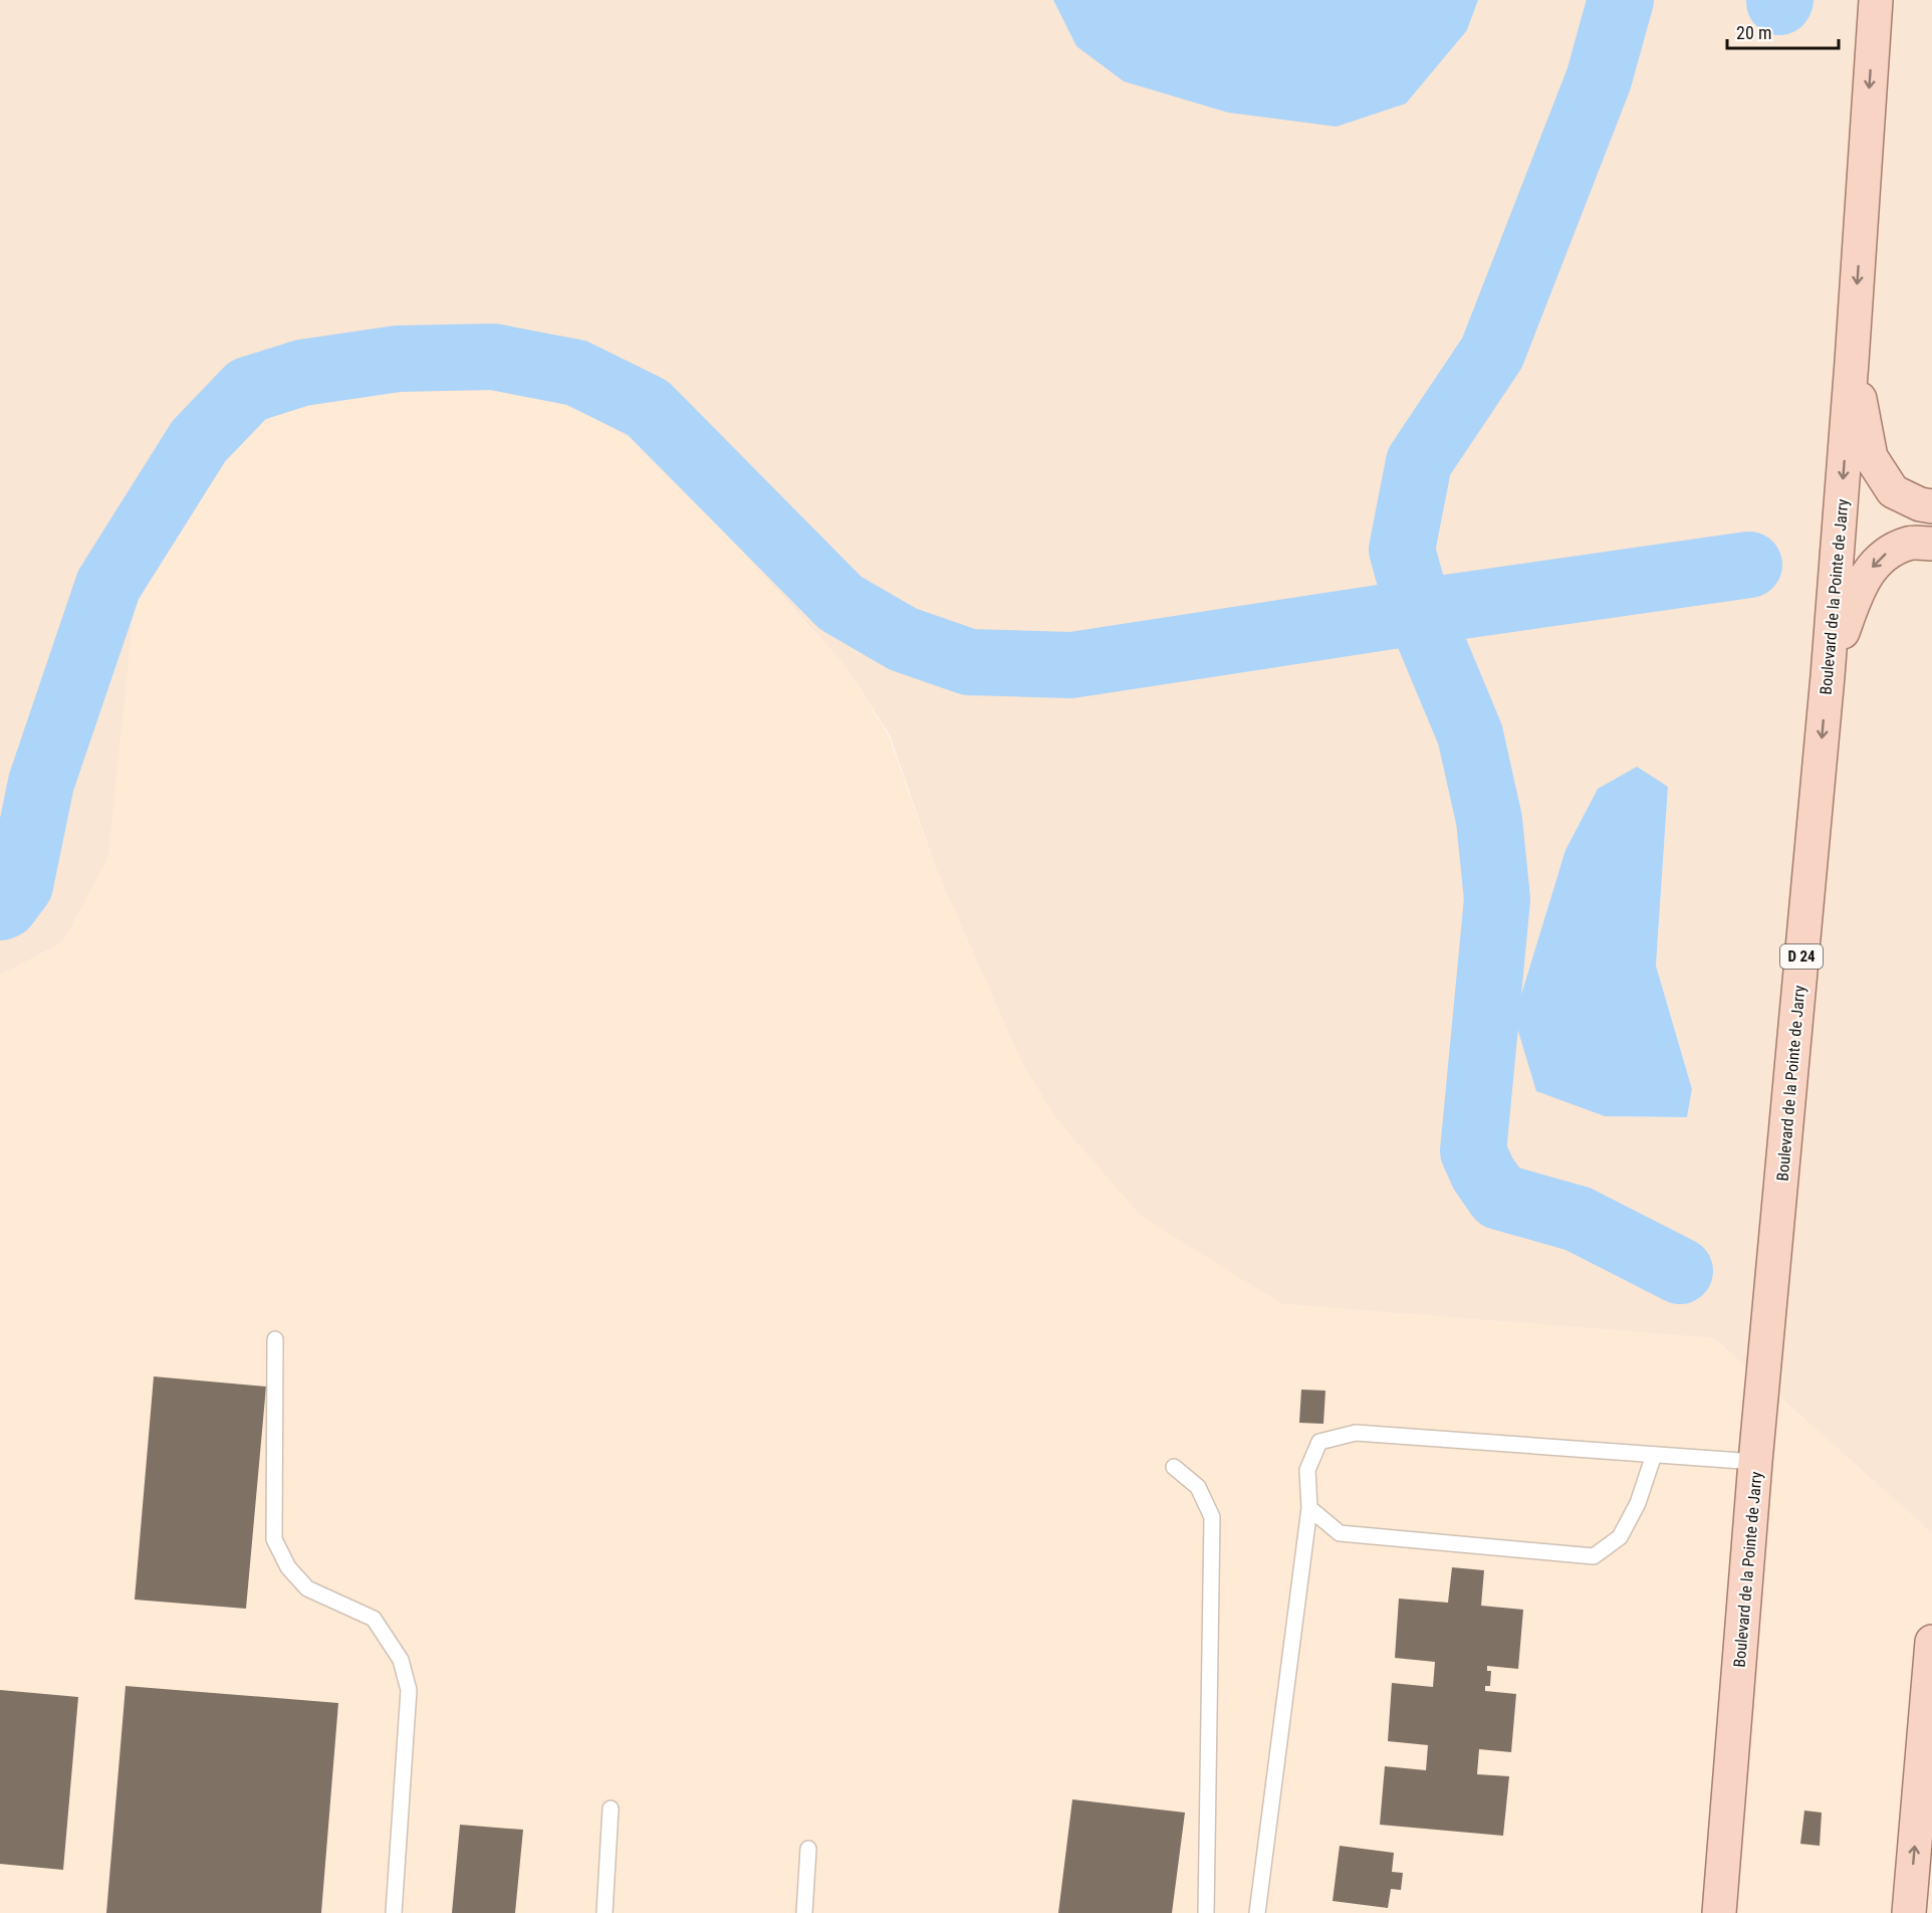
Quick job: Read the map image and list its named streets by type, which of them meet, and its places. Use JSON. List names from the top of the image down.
{
  "streets": {
    "main road": ["Boulevard de la Pointe de Jarry", "D 24"]
  },
  "one_way": ["Boulevard de la Pointe de Jarry"],
  "scale_bar": "20 m"
}
